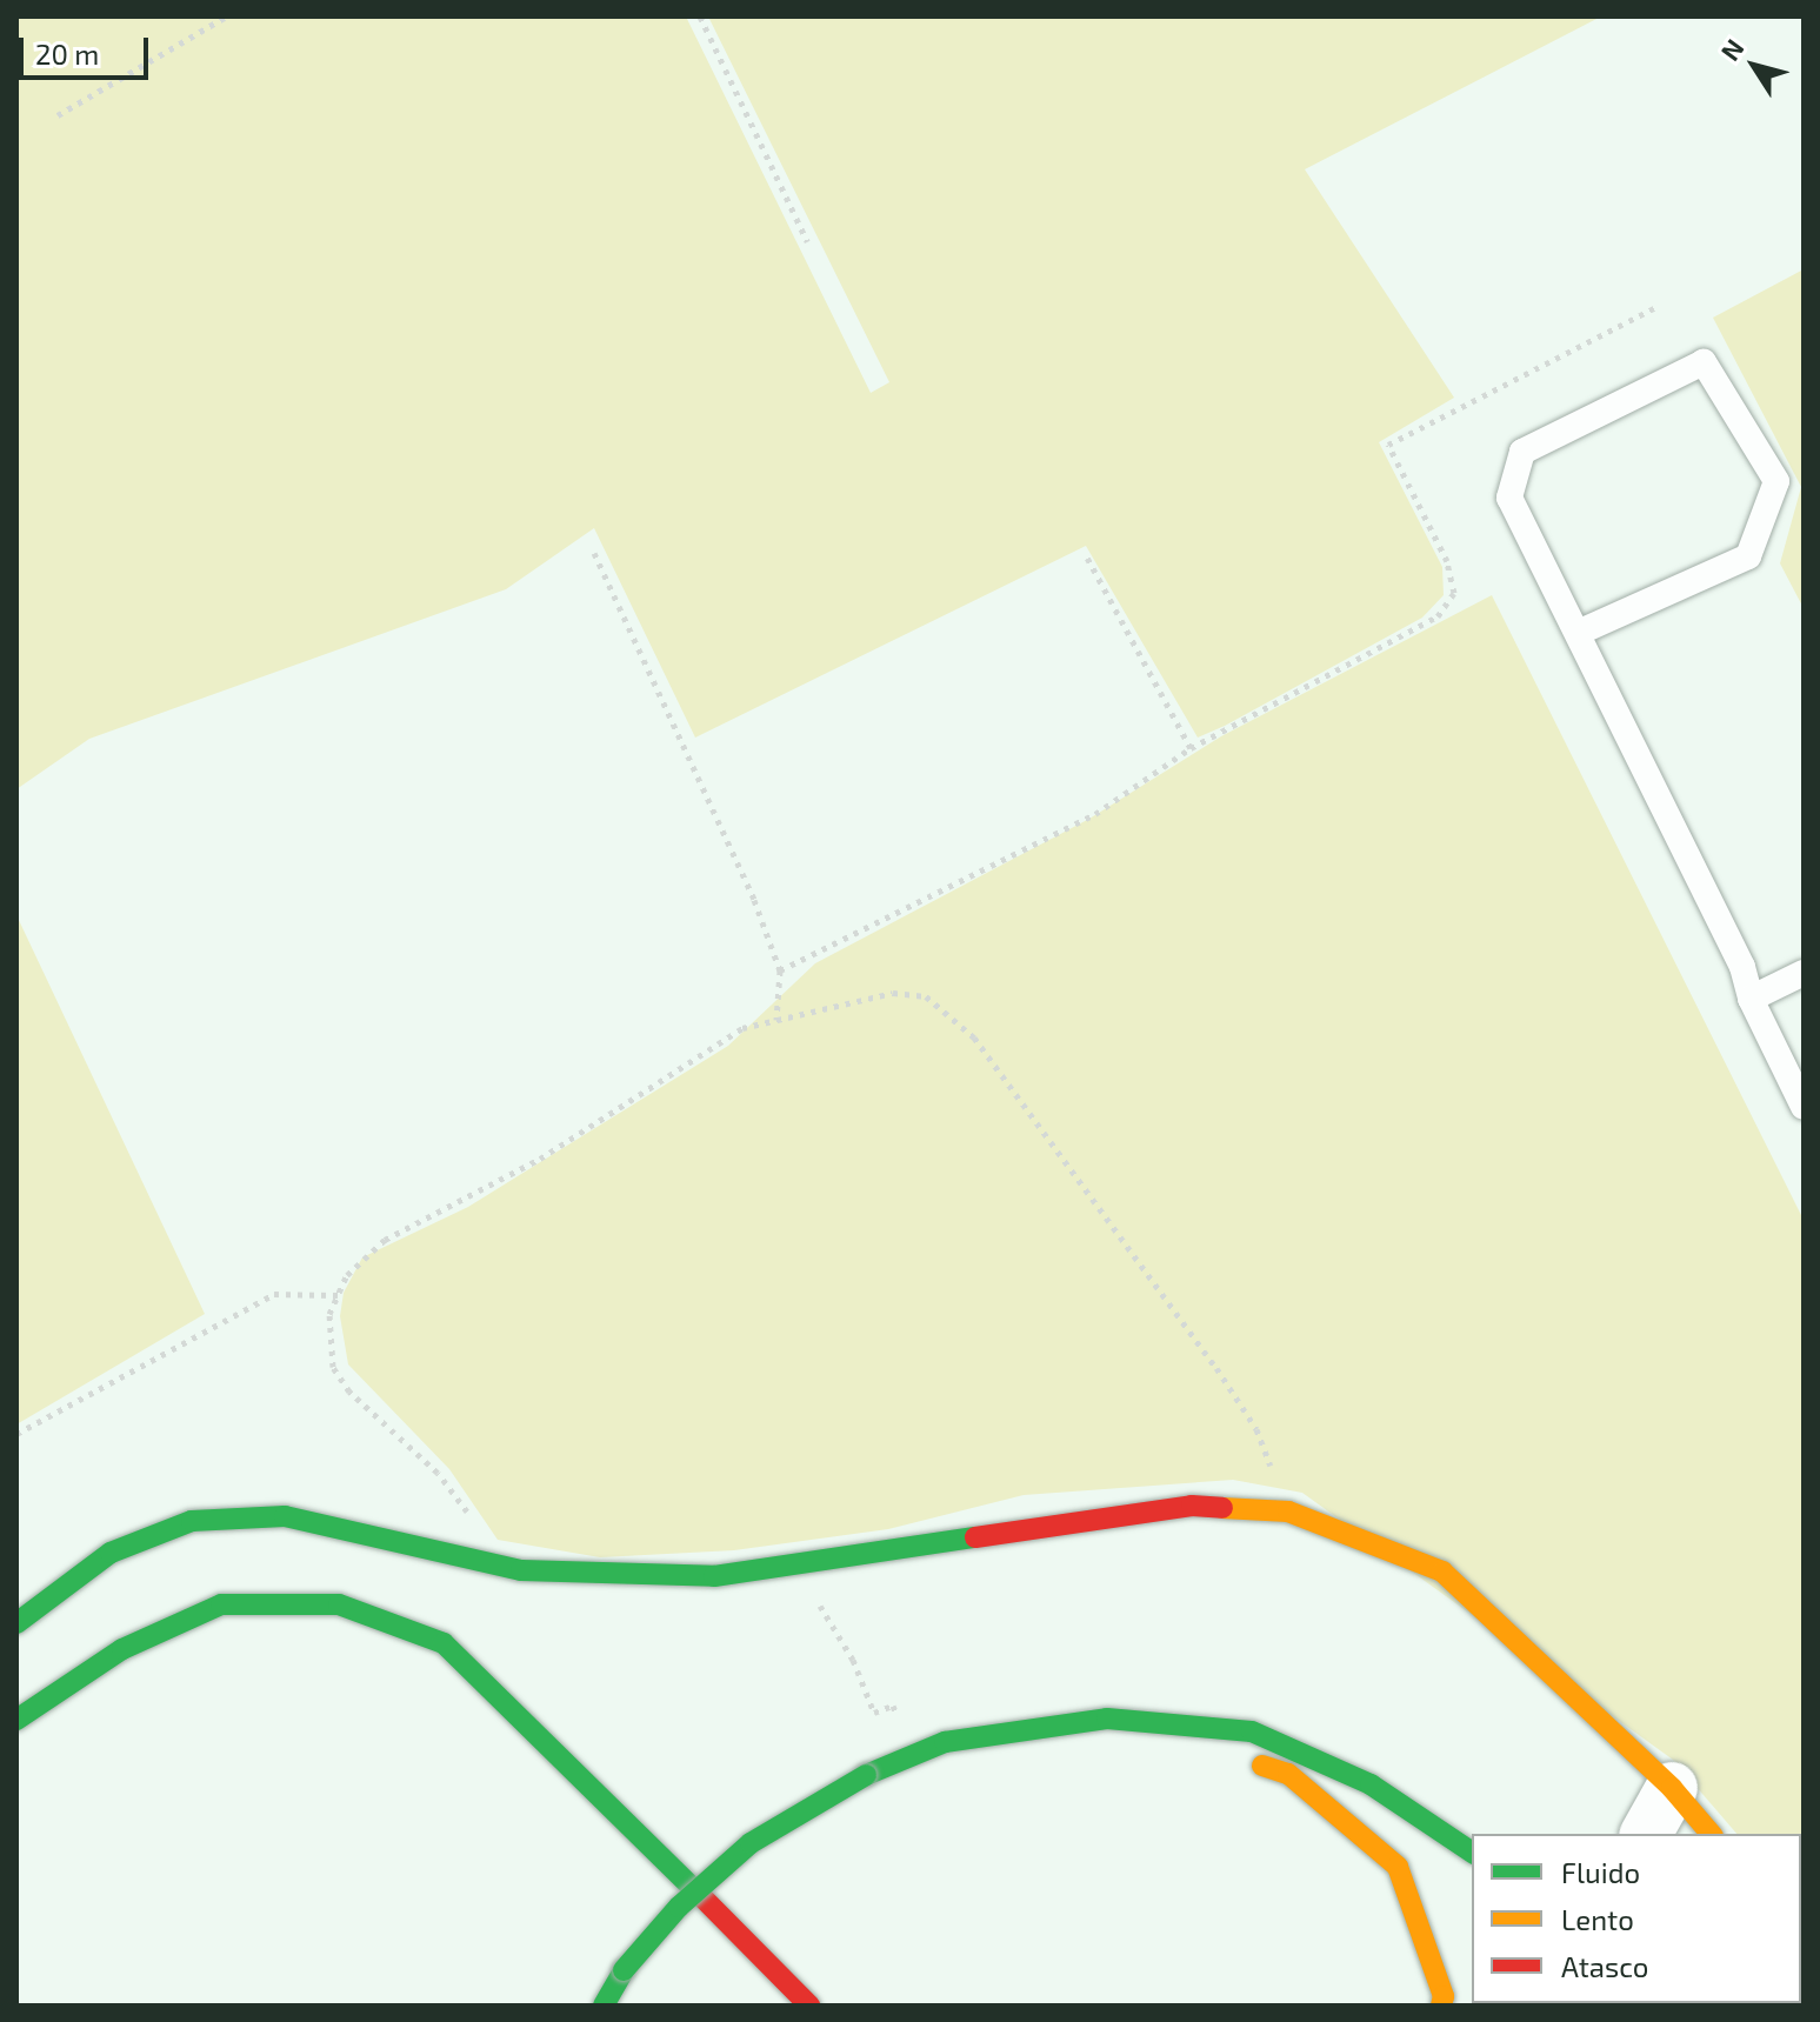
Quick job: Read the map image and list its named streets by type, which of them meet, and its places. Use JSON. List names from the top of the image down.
{
  "legend": ["Fluido", "Lento", "Atasco"],
  "scale_bar": "20 m",
  "north": "top left"
}
